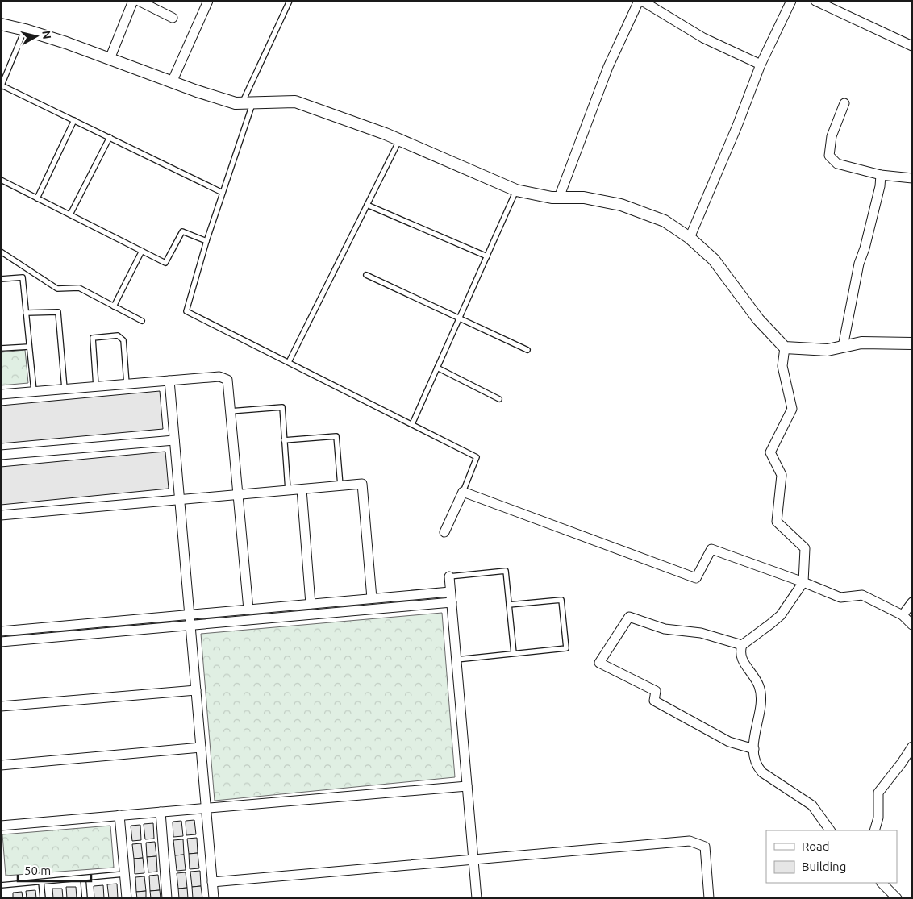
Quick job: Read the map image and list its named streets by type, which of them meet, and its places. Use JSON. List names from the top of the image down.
{
  "legend": ["Road", "Building"],
  "scale_bar": "50 m",
  "north": "right"
}
